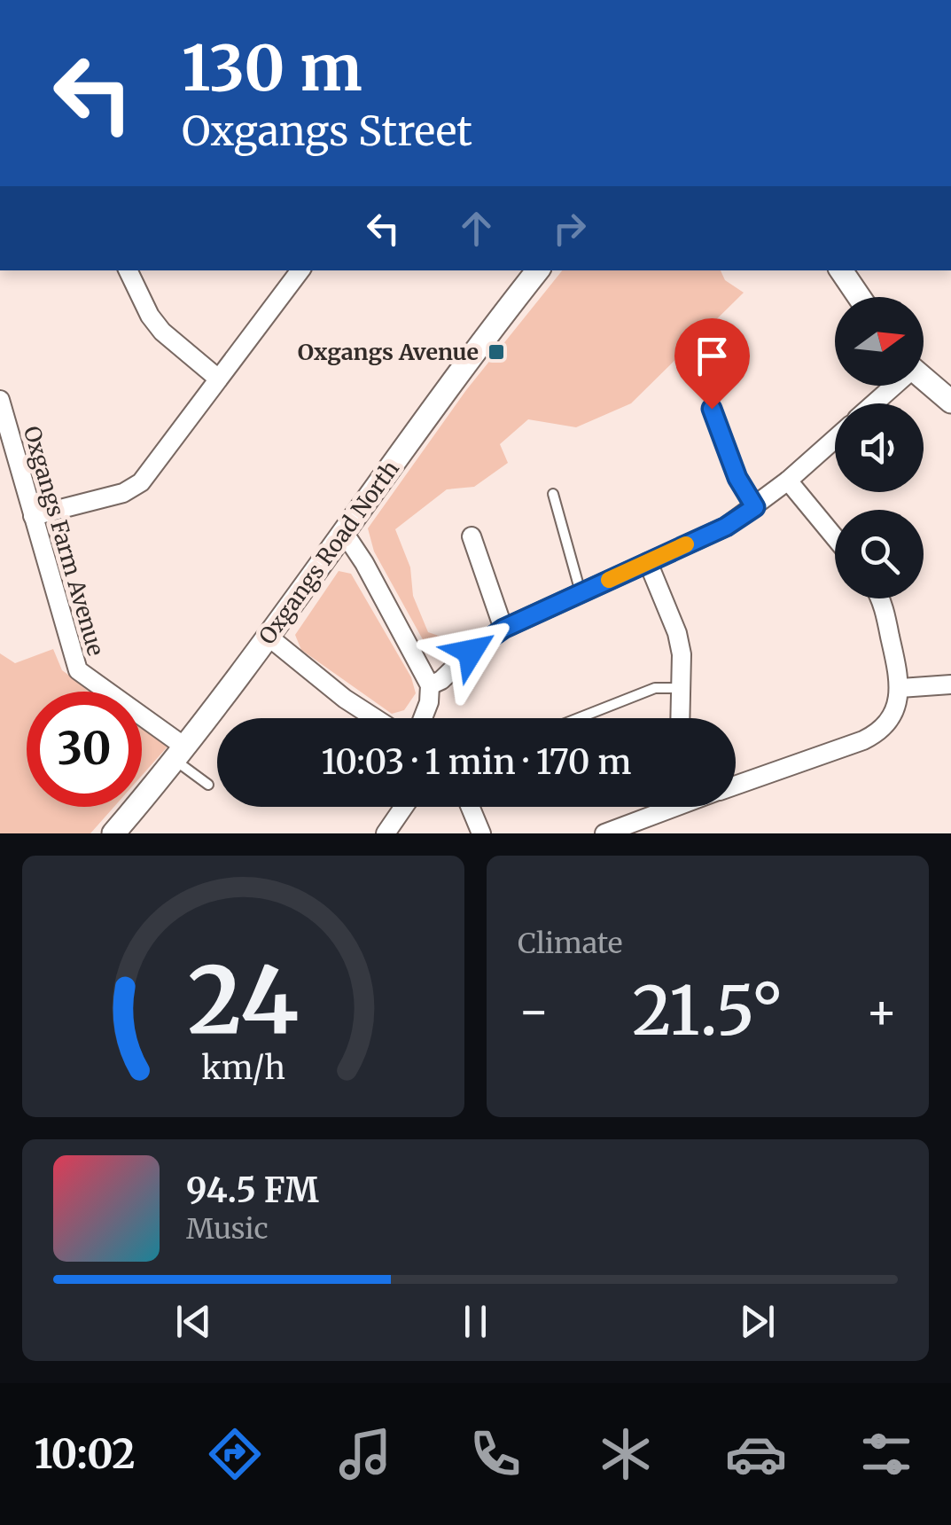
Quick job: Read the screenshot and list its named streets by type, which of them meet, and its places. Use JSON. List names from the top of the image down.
{
  "streets": {
    "street": ["Oxgangs Farm Avenue", "Oxgangs Road North"]
  },
  "crossings": [
    ["Oxgangs Farm Avenue", "Oxgangs Road North"]
  ],
  "places": {
    "transit": ["Oxgangs Avenue"]
  },
  "north": "right",
  "page": {
    "turn": ["130 m", "Oxgangs Street"],
    "limit": "30",
    "trip": "10:03 · 1 min · 170 m",
    "tile": "Climate",
    "heat": ["−", "21.5°", "+"],
    "song": ["94.5 FM", "Music"],
    "tabs": "10:02",
    "gauge": ["24", "km/h"]
  }
}
